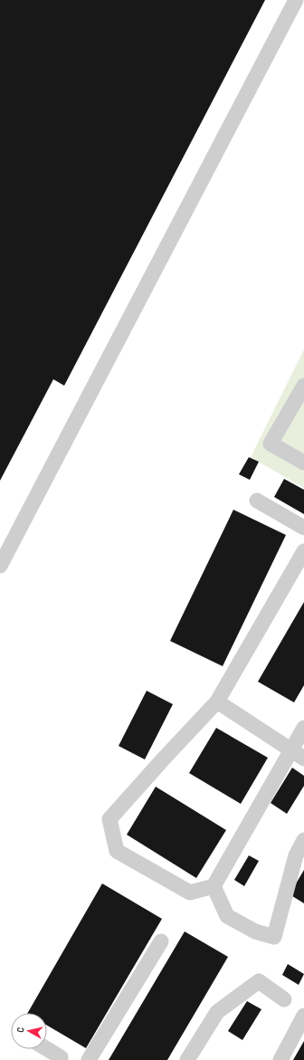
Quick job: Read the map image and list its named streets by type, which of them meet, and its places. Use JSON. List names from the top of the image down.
{
  "north": "left"
}
